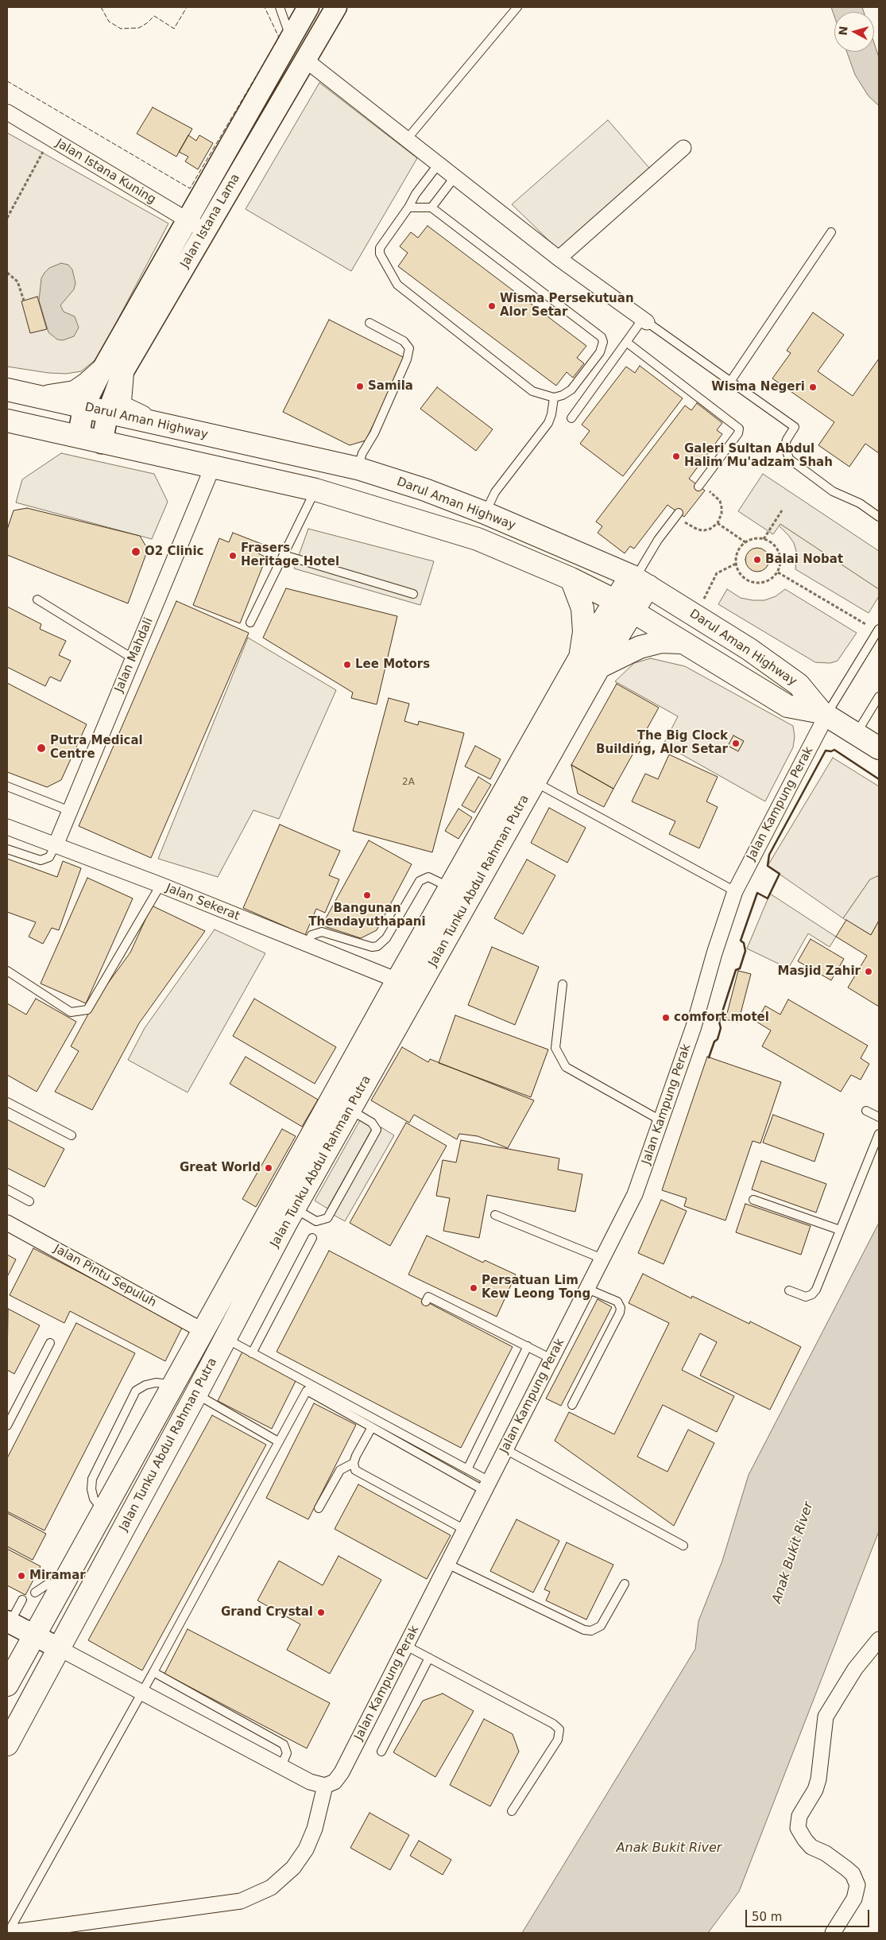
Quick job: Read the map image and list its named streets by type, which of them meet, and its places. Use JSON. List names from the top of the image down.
{
  "streets": {
    "main road": ["Darul Aman Highway", "Jalan Tunku Abdul Rahman Putra"],
    "street": [
      "Jalan Istana Kuning",
      "Jalan Istana Lama",
      "Jalan Mahdali",
      "Jalan Kampung Perak",
      "Jalan Sekerat",
      "Jalan Pintu Sepuluh"
    ]
  },
  "crossings": [
    ["Jalan Istana Kuning", "Jalan Istana Lama"],
    ["Jalan Istana Lama", "Darul Aman Highway"],
    ["Darul Aman Highway", "Jalan Mahdali"],
    ["Darul Aman Highway", "Jalan Kampung Perak"],
    ["Darul Aman Highway", "Jalan Tunku Abdul Rahman Putra"],
    ["Jalan Mahdali", "Jalan Sekerat"],
    ["Jalan Tunku Abdul Rahman Putra", "Jalan Sekerat"],
    ["Jalan Tunku Abdul Rahman Putra", "Jalan Pintu Sepuluh"]
  ],
  "water": ["Anak Bukit River"],
  "places": [
    "Wisma Persekutuan Alor Setar",
    "Samila",
    "Wisma Negeri",
    "Galeri Sultan Abdul Halim Mu'adzam Shah",
    "O2 Clinic",
    "Frasers Heritage Hotel",
    "Balai Nobat",
    "Lee Motors",
    "The Big Clock Building, Alor Setar",
    "Putra Medical Centre",
    "Bangunan Thendayuthapani",
    "Masjid Zahir",
    "comfort motel",
    "Great World",
    "Persatuan Lim Kew Leong Tong",
    "Miramar",
    "Grand Crystal"
  ],
  "house_numbers": ["2A"],
  "scale_bar": "50 m",
  "north": "left"
}
